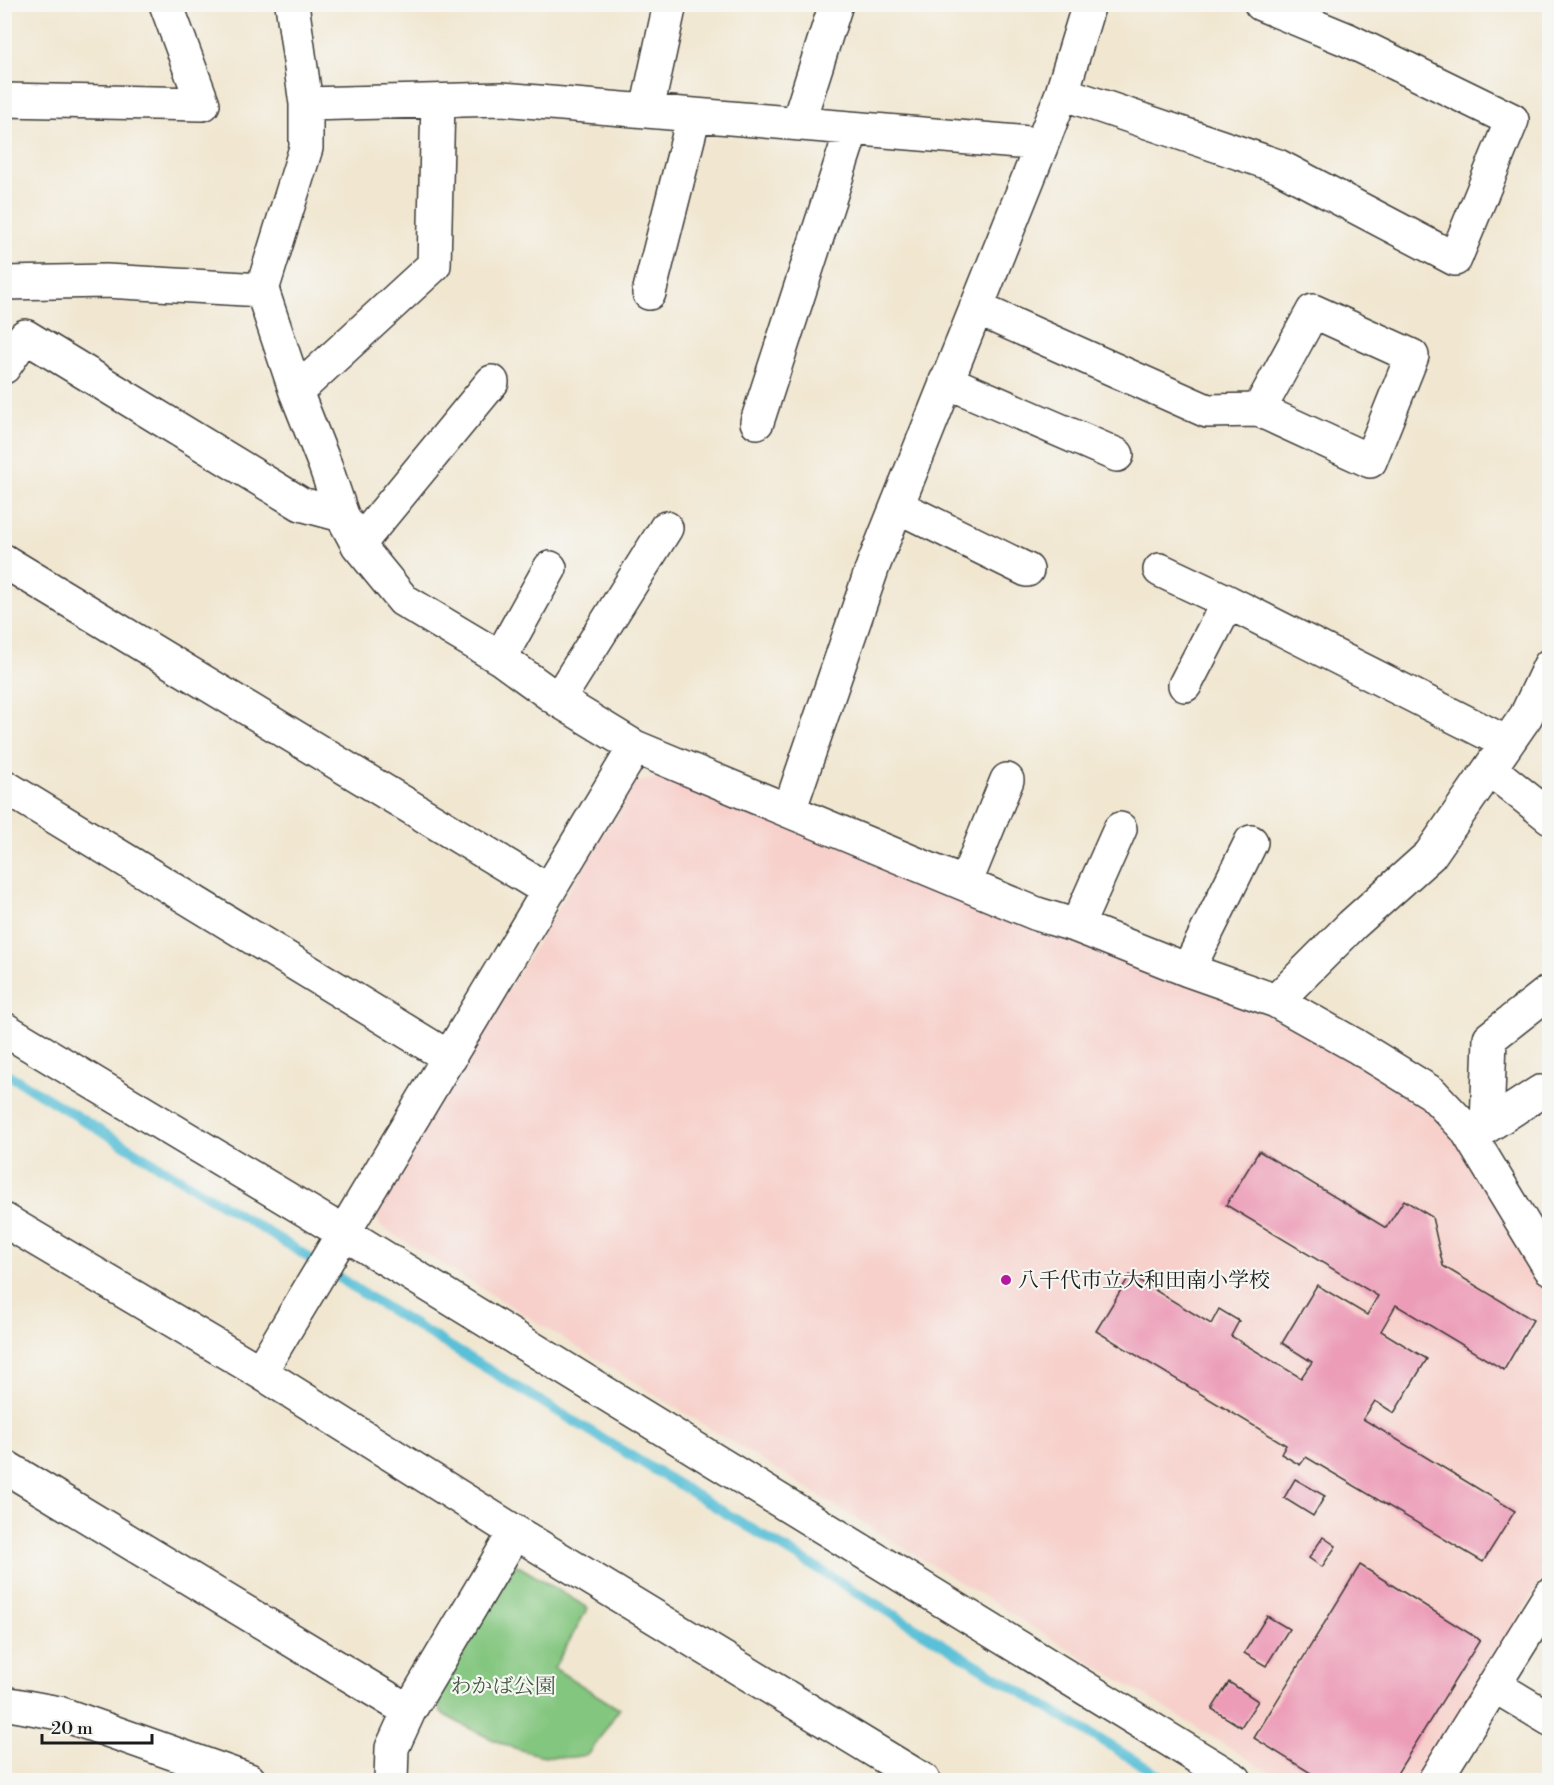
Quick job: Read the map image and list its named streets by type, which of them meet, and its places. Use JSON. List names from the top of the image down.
{
  "parks": ["わかば公園"],
  "places": ["八千代市立大和田南小学校"],
  "scale_bar": "20 m"
}
